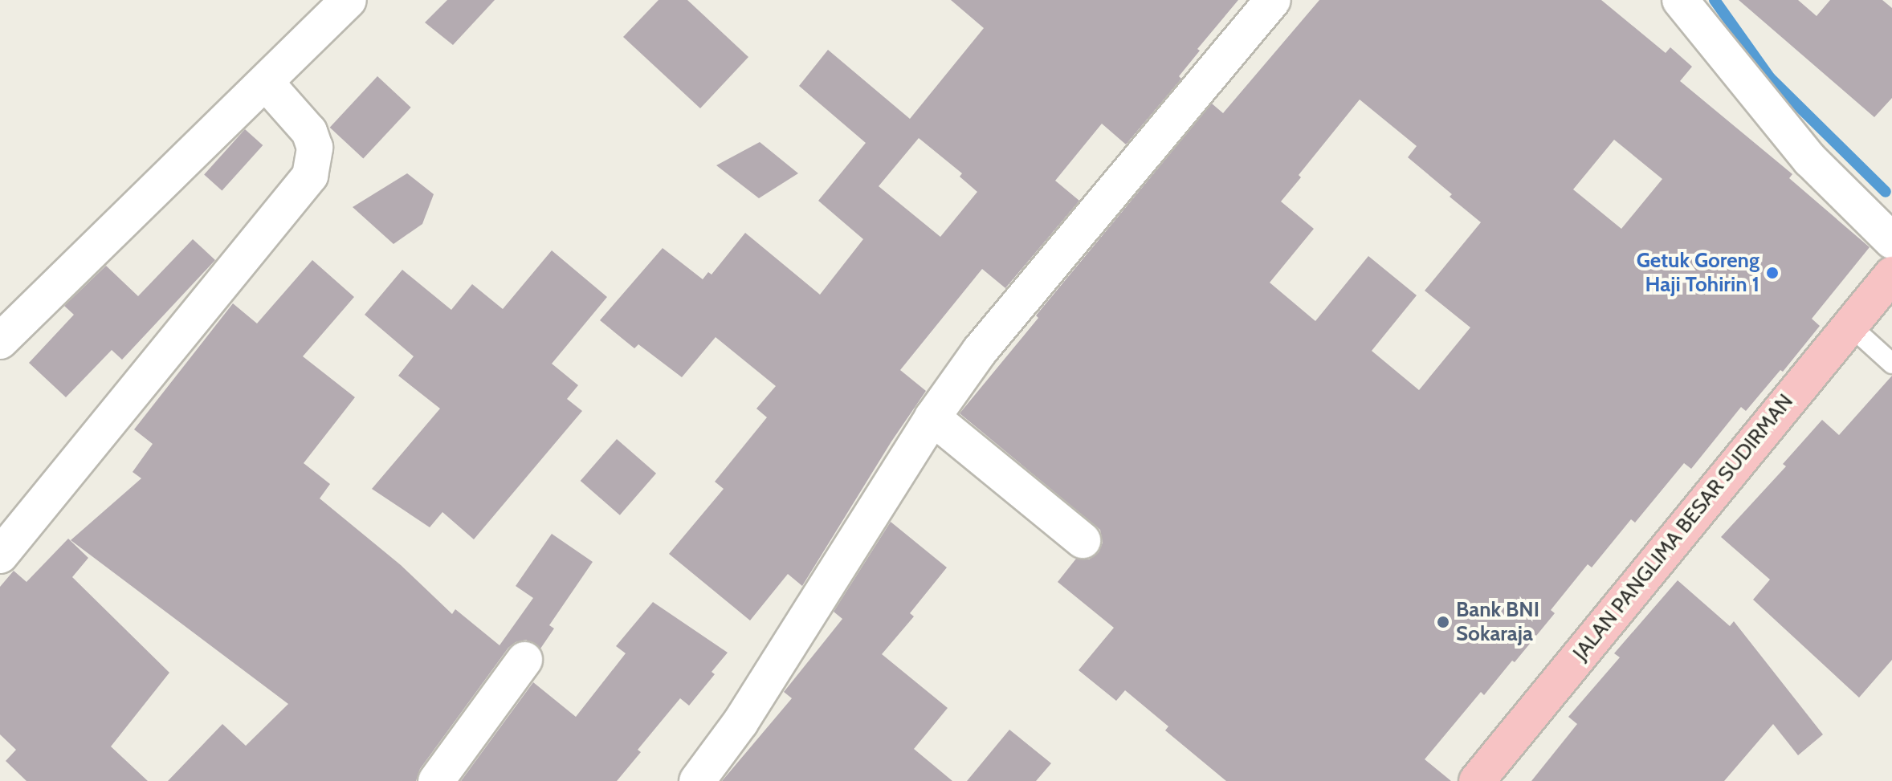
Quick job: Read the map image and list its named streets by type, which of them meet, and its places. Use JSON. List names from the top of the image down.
{
  "streets": {
    "highway": ["JALAN PANGLIMA BESAR SUDIRMAN"]
  },
  "places": ["Getuk Goreng Haji Tohirin 1", "Bank BNI Sokaraja"]
}
